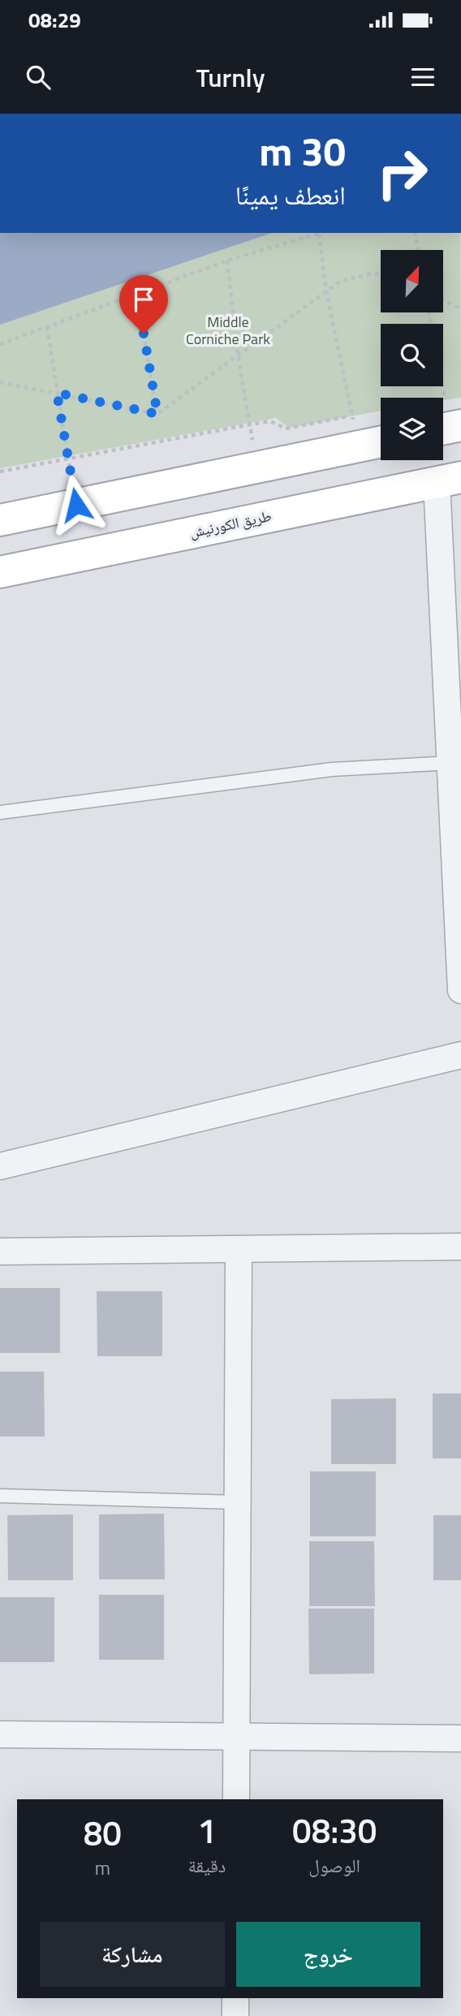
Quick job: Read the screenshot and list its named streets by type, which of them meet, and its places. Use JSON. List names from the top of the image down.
{
  "streets": {
    "main road": ["طريق الكورنيش"]
  },
  "parks": ["Middle Corniche Park"],
  "north": "top right",
  "page": {
    "status": "08:29",
    "header": "Turnly",
    "turn": ["30 m", "انعطف يمينًا"],
    "eta": [
      "08:30",
      "الوصول",
      "1",
      "دقيقة",
      "80",
      "m"
    ],
    "buttons": ["خروج", "مشاركة"]
  }
}
